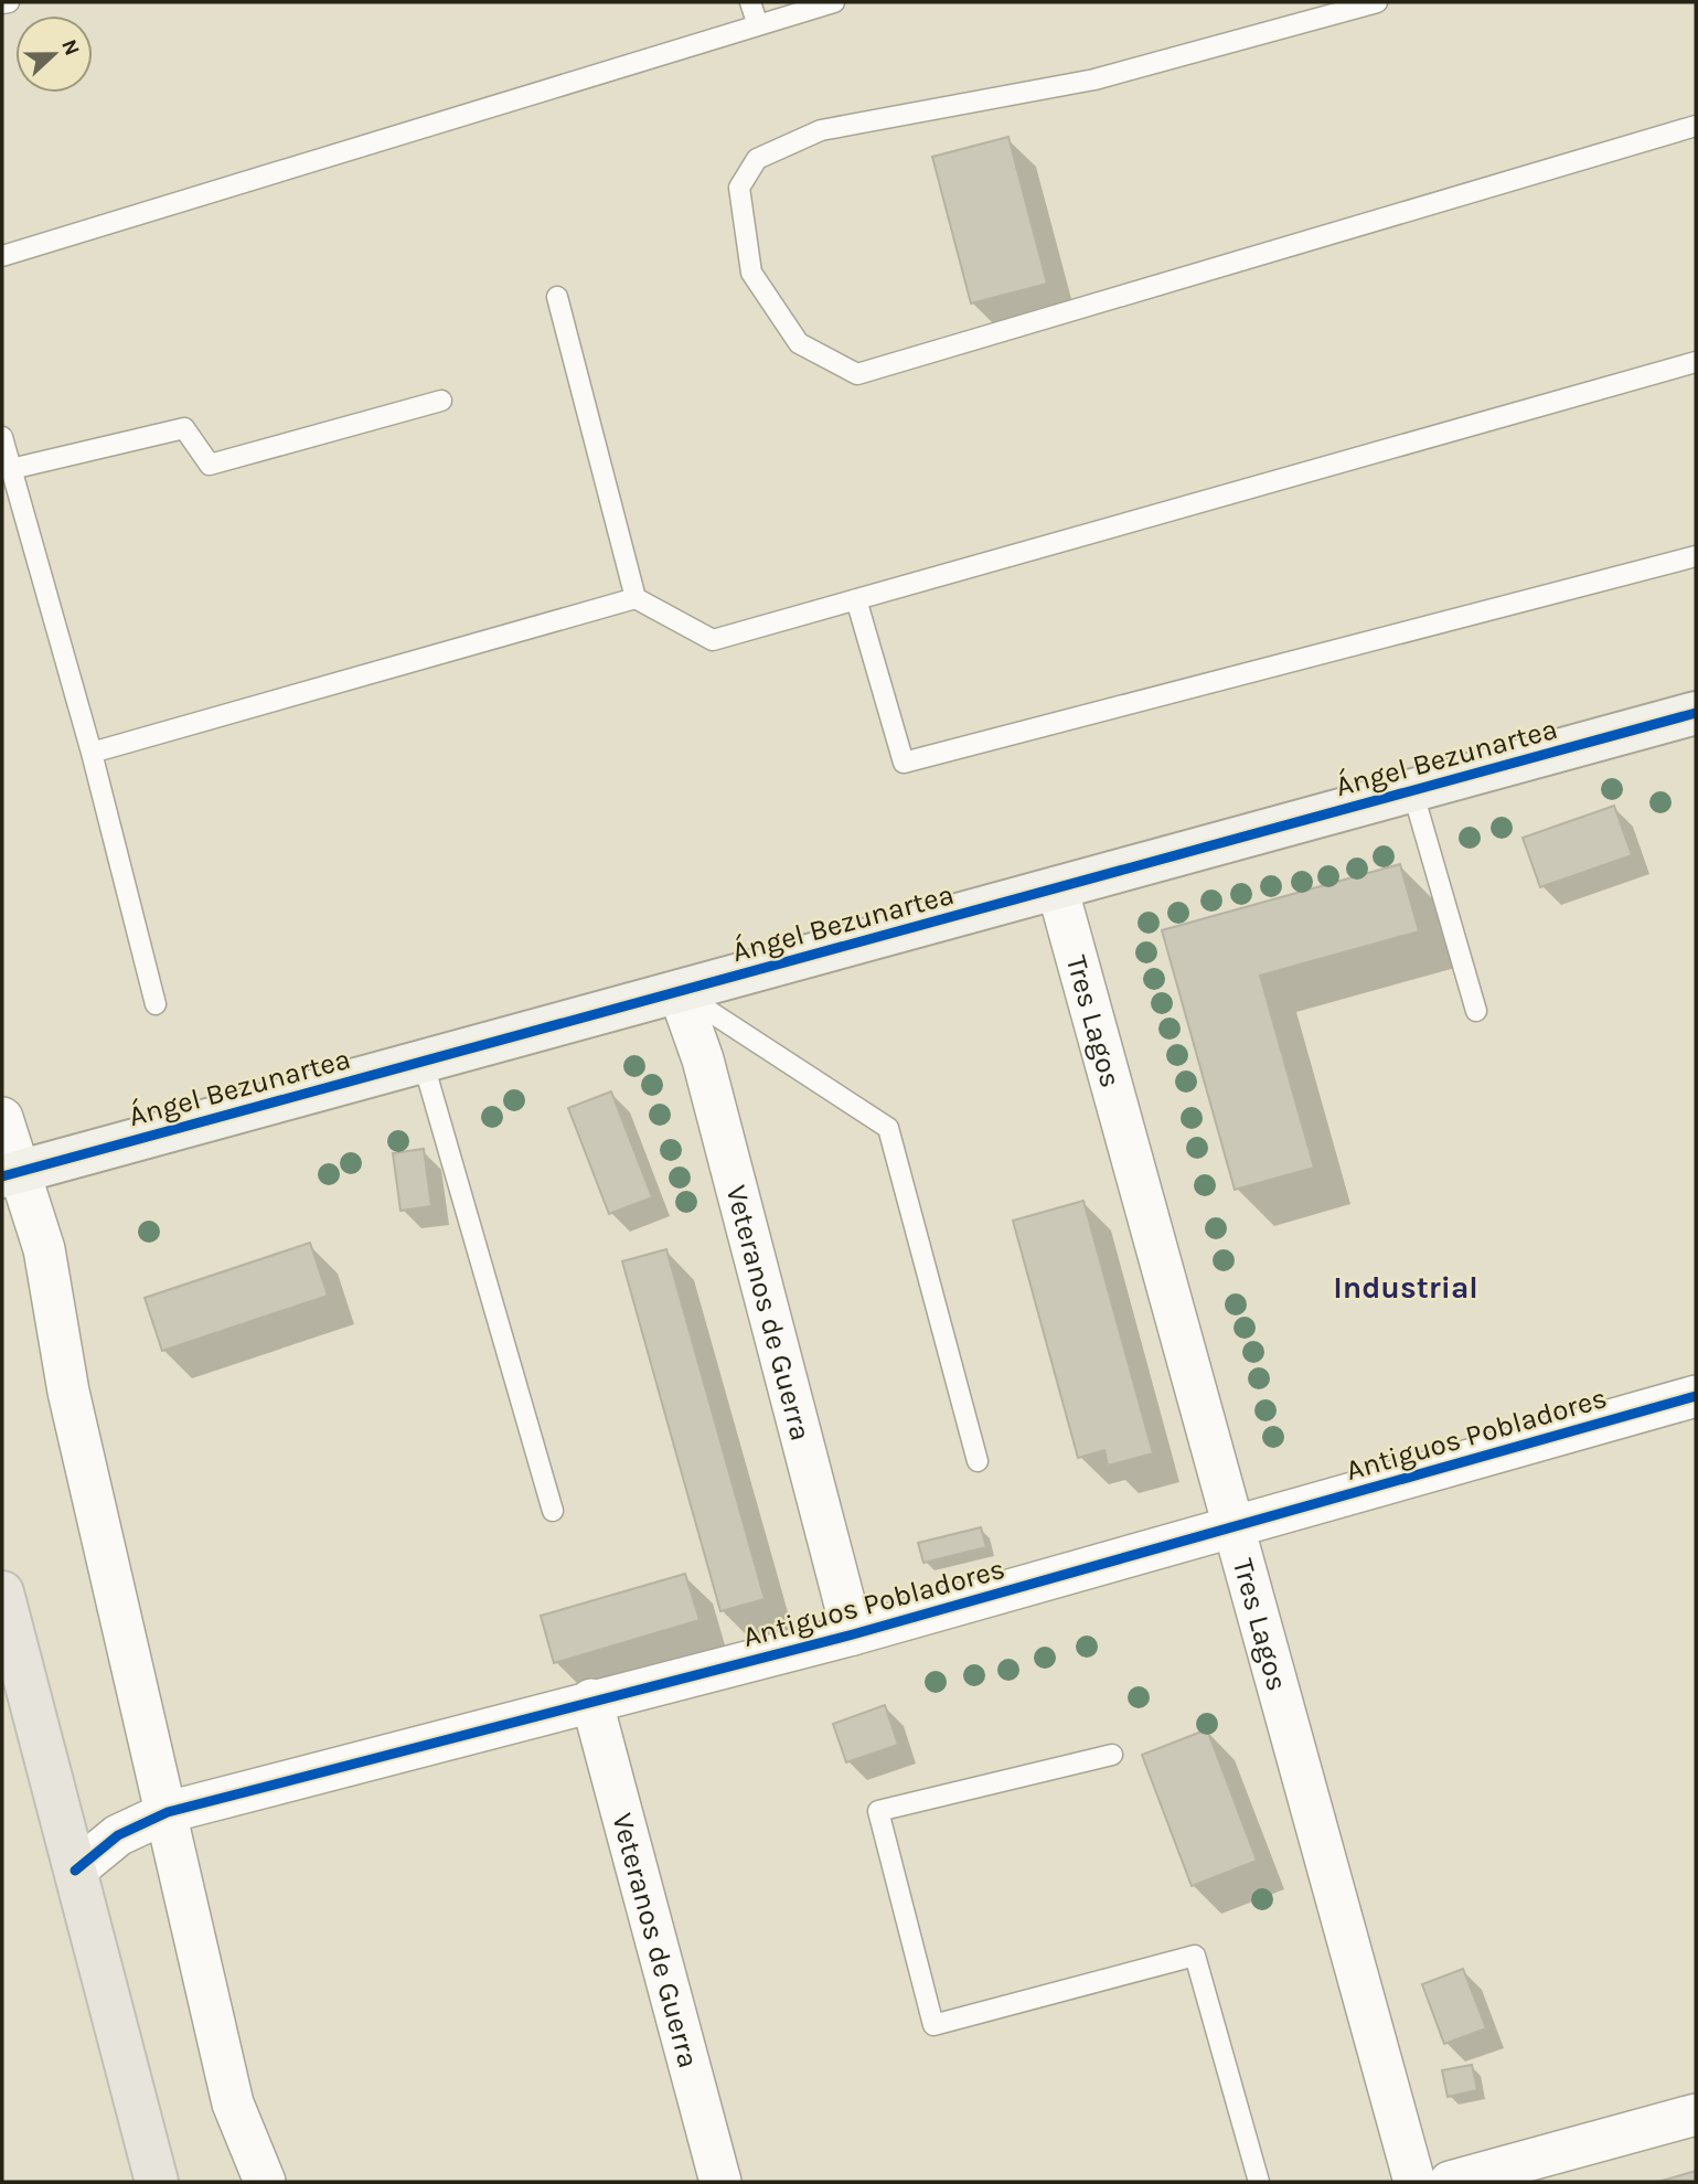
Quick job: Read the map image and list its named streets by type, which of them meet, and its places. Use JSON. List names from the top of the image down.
{
  "streets": {
    "street": [
      "Ángel Bezunartea",
      "Tres Lagos",
      "Veteranos de Guerra",
      "Antiguos Pobladores"
    ]
  },
  "crossings": [
    ["Ángel Bezunartea", "Tres Lagos"],
    ["Ángel Bezunartea", "Veteranos de Guerra"],
    ["Tres Lagos", "Antiguos Pobladores"],
    ["Veteranos de Guerra", "Antiguos Pobladores"]
  ],
  "districts": ["Industrial"],
  "north": "right"
}
